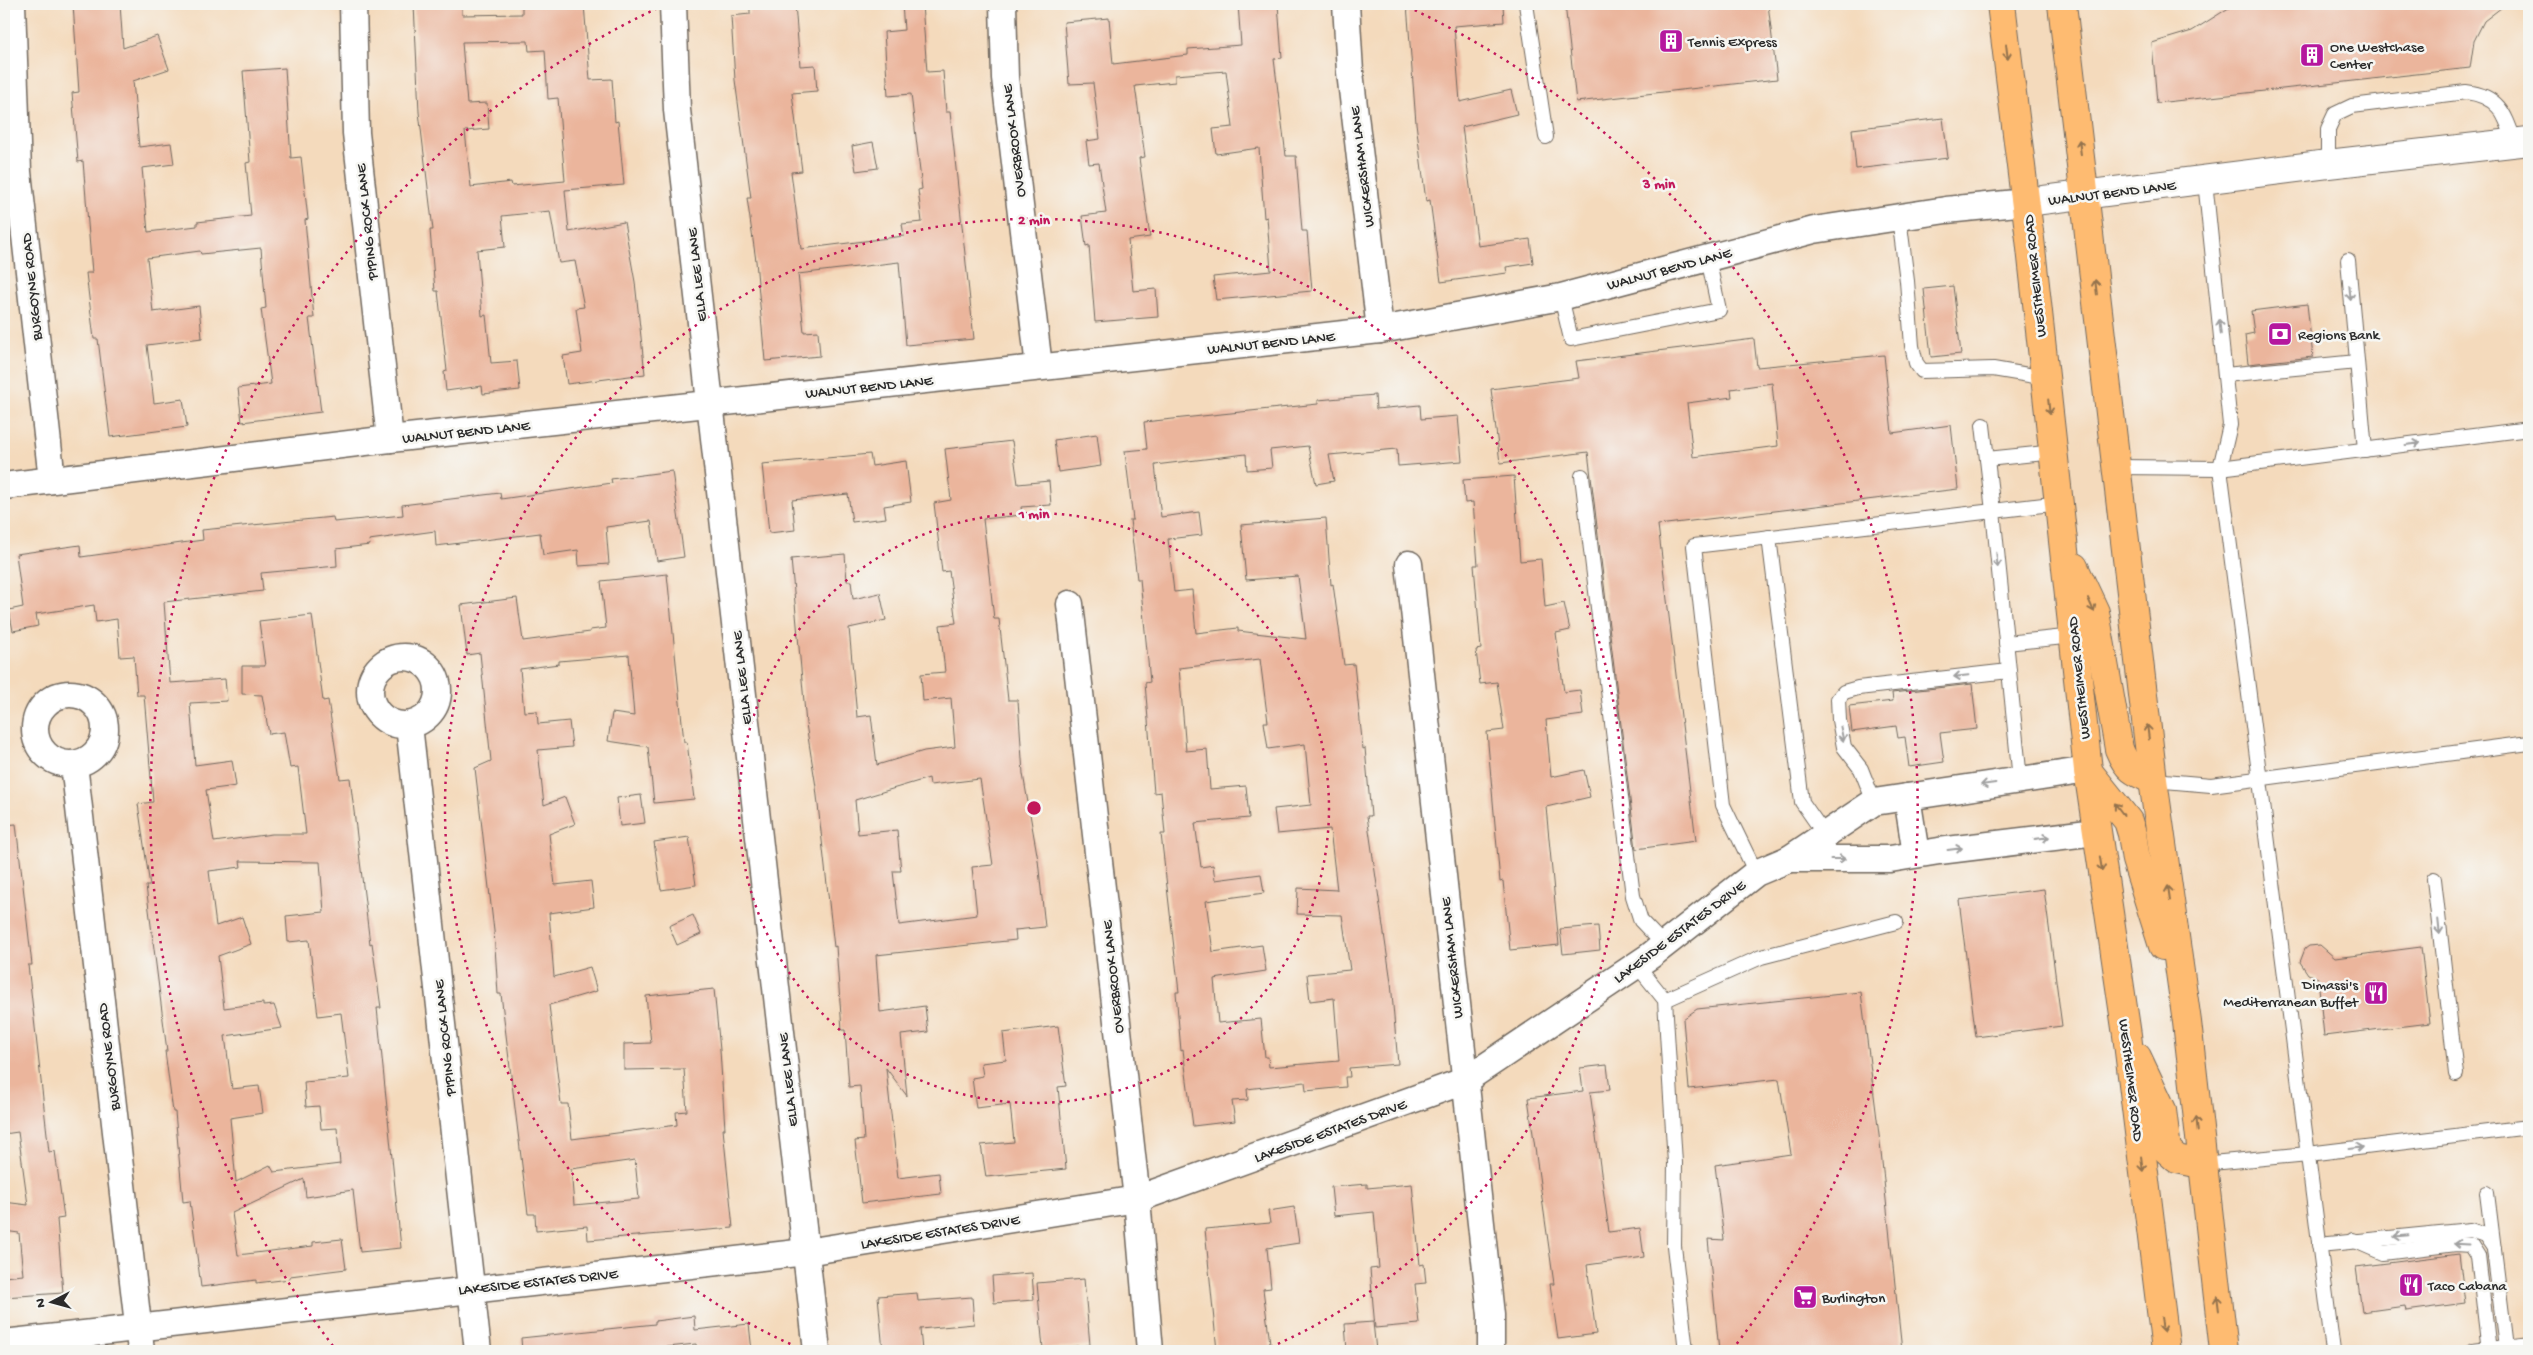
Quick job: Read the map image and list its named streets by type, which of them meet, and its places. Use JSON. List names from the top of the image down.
{
  "streets": {
    "main road": ["WESTHEIMER ROAD"],
    "street": [
      "OVERBROOK LANE",
      "WICKERSHAM LANE",
      "WALNUT BEND LANE",
      "PIPING ROCK LANE",
      "ELLA LEE LANE",
      "BURGOYNE ROAD",
      "LAKESIDE ESTATES DRIVE"
    ]
  },
  "crossings": [
    ["OVERBROOK LANE", "WALNUT BEND LANE"],
    ["OVERBROOK LANE", "LAKESIDE ESTATES DRIVE"],
    ["WICKERSHAM LANE", "WALNUT BEND LANE"],
    ["WICKERSHAM LANE", "LAKESIDE ESTATES DRIVE"],
    ["WALNUT BEND LANE", "PIPING ROCK LANE"],
    ["WALNUT BEND LANE", "ELLA LEE LANE"],
    ["WALNUT BEND LANE", "WESTHEIMER ROAD"],
    ["WALNUT BEND LANE", "BURGOYNE ROAD"],
    ["PIPING ROCK LANE", "LAKESIDE ESTATES DRIVE"],
    ["ELLA LEE LANE", "LAKESIDE ESTATES DRIVE"],
    ["WESTHEIMER ROAD", "LAKESIDE ESTATES DRIVE"],
    ["BURGOYNE ROAD", "LAKESIDE ESTATES DRIVE"]
  ],
  "places": {
    "building": ["Tennis Express", "One Westchase Center"],
    "bank": ["Regions Bank"],
    "restaurant": ["Dimassi's Mediterranean Buffet", "Taco Cabana"],
    "supermarket": ["Burlington"]
  },
  "north": "left",
  "rings": ["3 min", "2 min", "1 min"]
}
